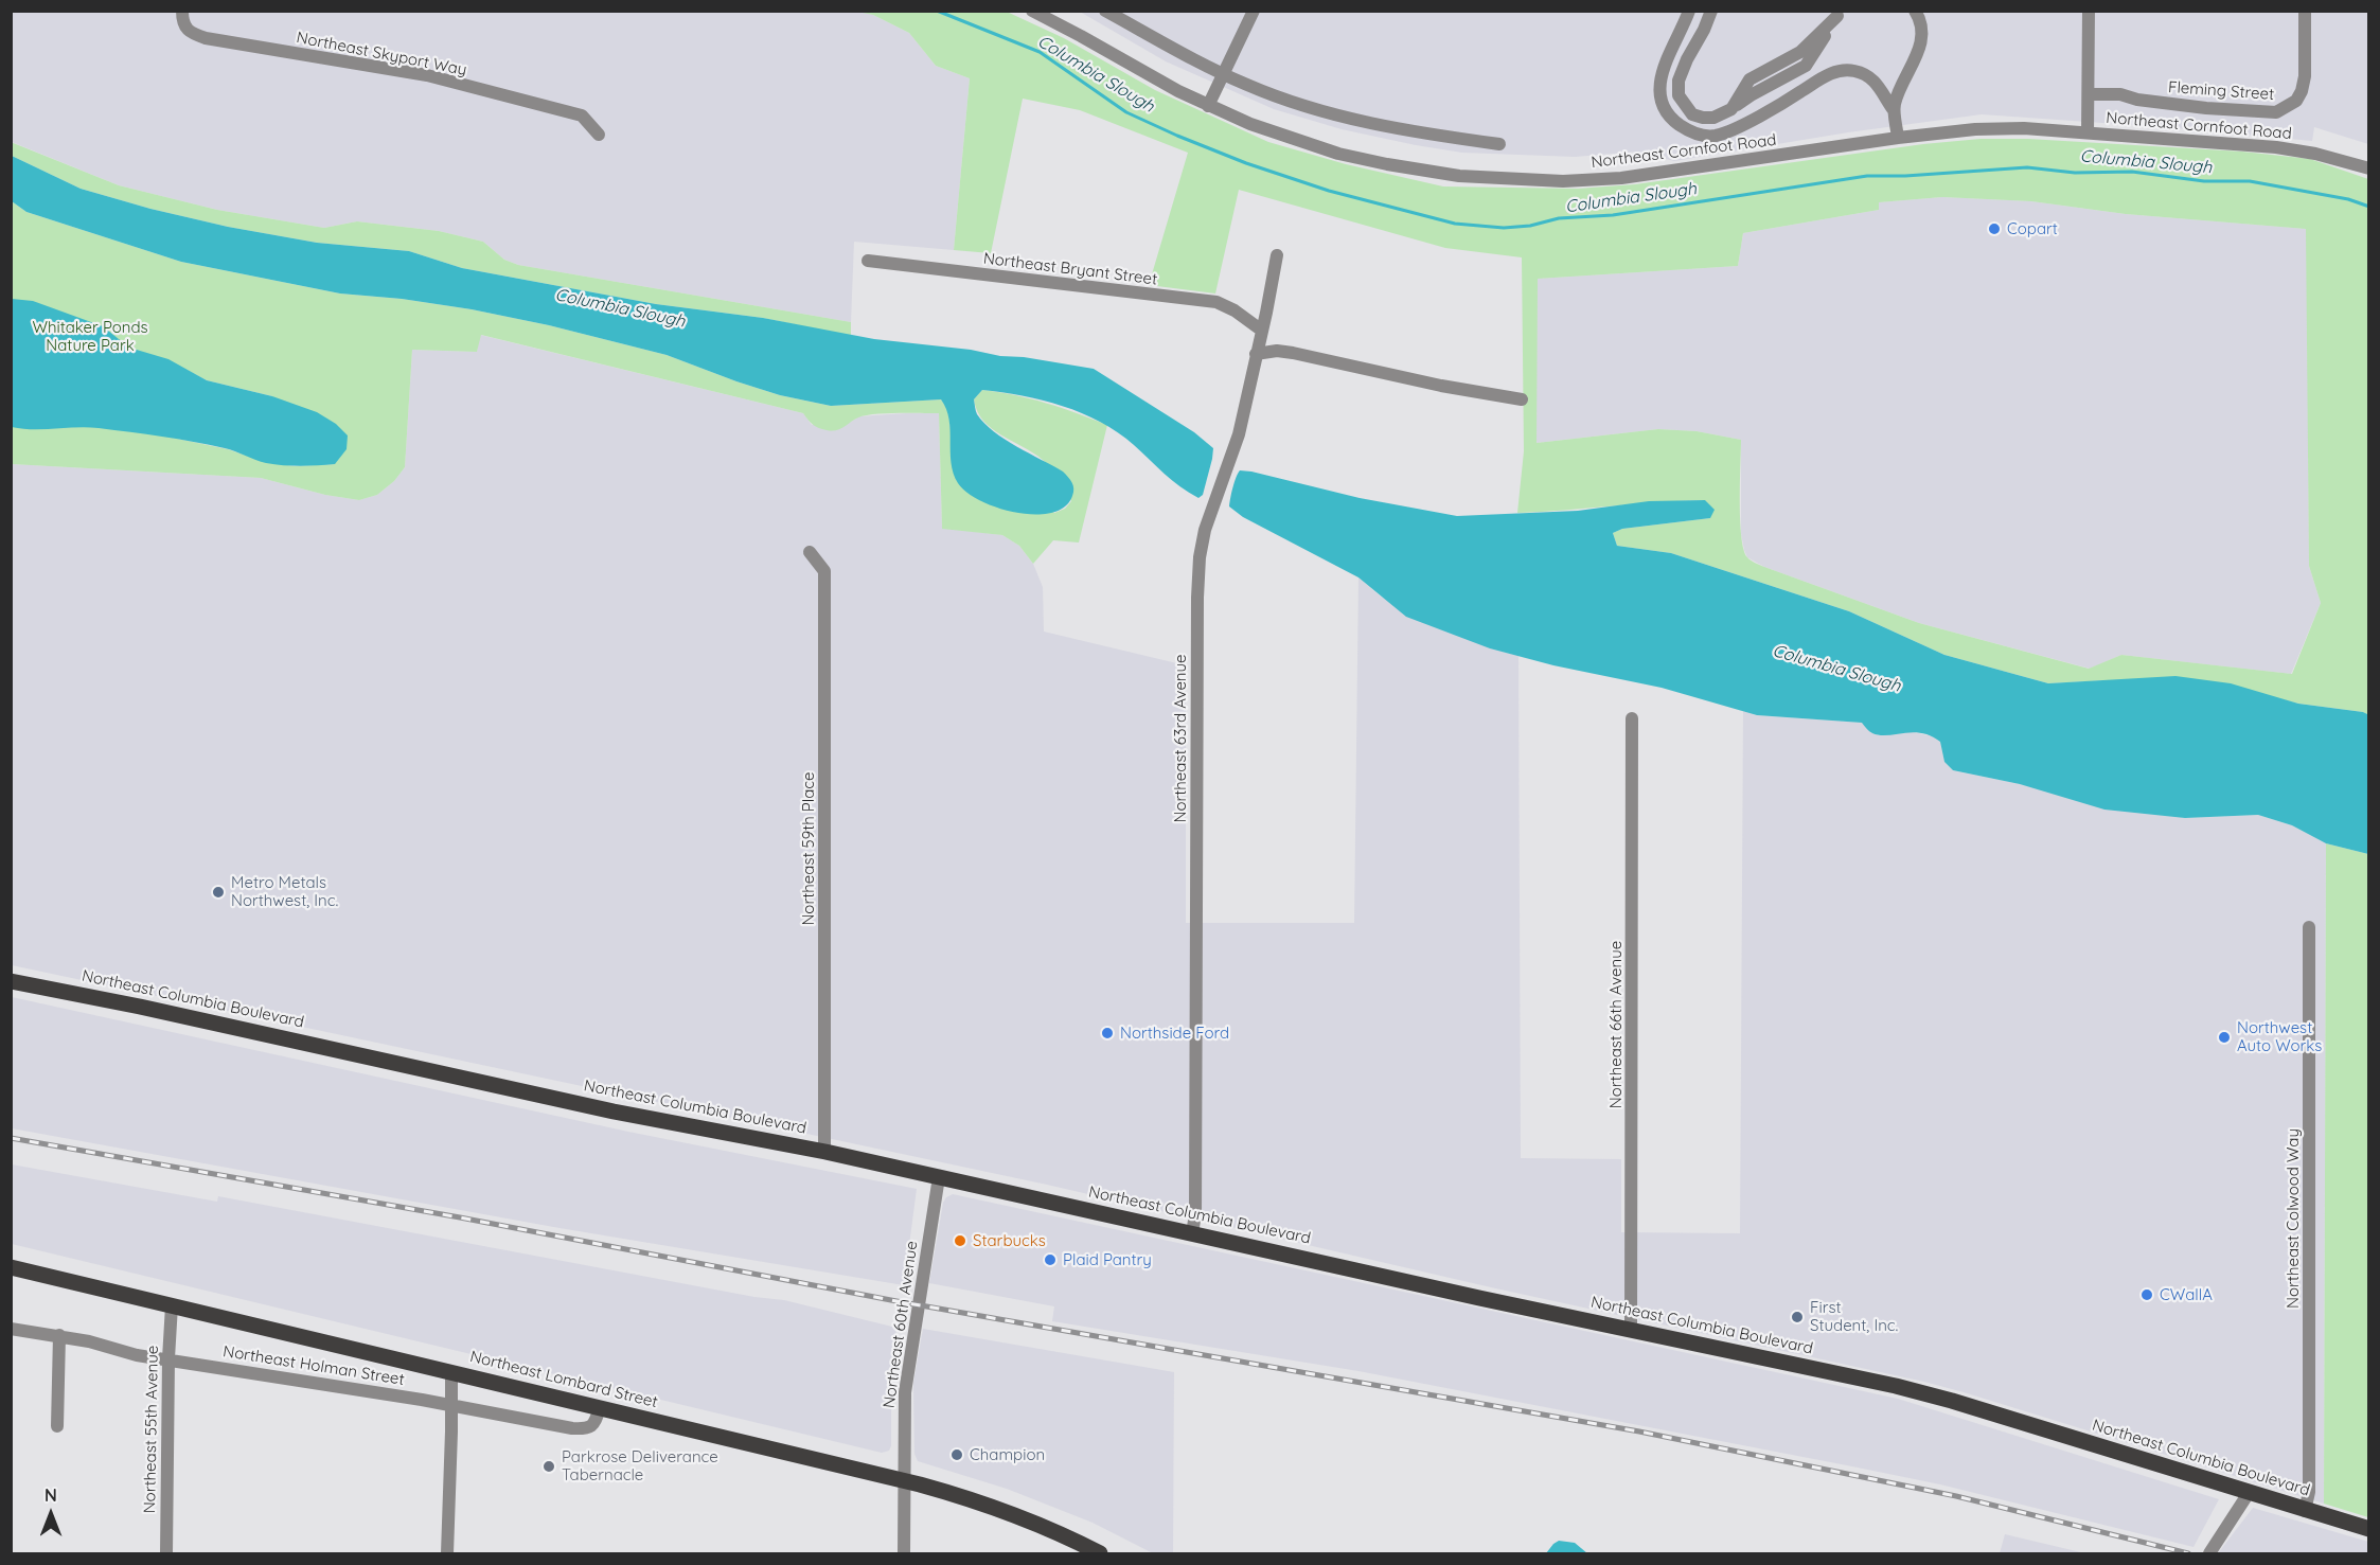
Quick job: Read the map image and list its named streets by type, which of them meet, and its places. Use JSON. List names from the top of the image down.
{
  "streets": {
    "main road": ["Northeast Columbia Boulevard", "Northeast Lombard Street"],
    "street": [
      "Northeast Skyport Way",
      "Fleming Street",
      "Northeast Cornfoot Road",
      "Northeast Bryant Street",
      "Northeast 63rd Avenue",
      "Northeast 59th Place",
      "Northeast 66th Avenue",
      "Northeast Colwood Way",
      "Northeast 60th Avenue",
      "Northeast Holman Street",
      "Northeast 55th Avenue"
    ]
  },
  "crossings": [
    ["Northeast Bryant Street", "Northeast 63rd Avenue"],
    ["Northeast 63rd Avenue", "Northeast Columbia Boulevard"],
    ["Northeast 59th Place", "Northeast Columbia Boulevard"],
    ["Northeast Columbia Boulevard", "Northeast 66th Avenue"],
    ["Northeast Columbia Boulevard", "Northeast Colwood Way"],
    ["Northeast Columbia Boulevard", "Northeast 60th Avenue"],
    ["Northeast 60th Avenue", "Northeast Lombard Street"],
    ["Northeast Holman Street", "Northeast Lombard Street"],
    ["Northeast Holman Street", "Northeast 55th Avenue"],
    ["Northeast Lombard Street", "Northeast 55th Avenue"]
  ],
  "water": ["Columbia Slough"],
  "parks": ["Whitaker Ponds Nature Park"],
  "places": [
    "Copart",
    "Metro Metals Northwest, Inc.",
    "Northside Ford",
    "Northwest Auto Works",
    "Starbucks",
    "Plaid Pantry",
    "CWallA",
    "First Student, Inc.",
    "Champion",
    "Parkrose Deliverance Tabernacle"
  ],
  "north": "top"
}
